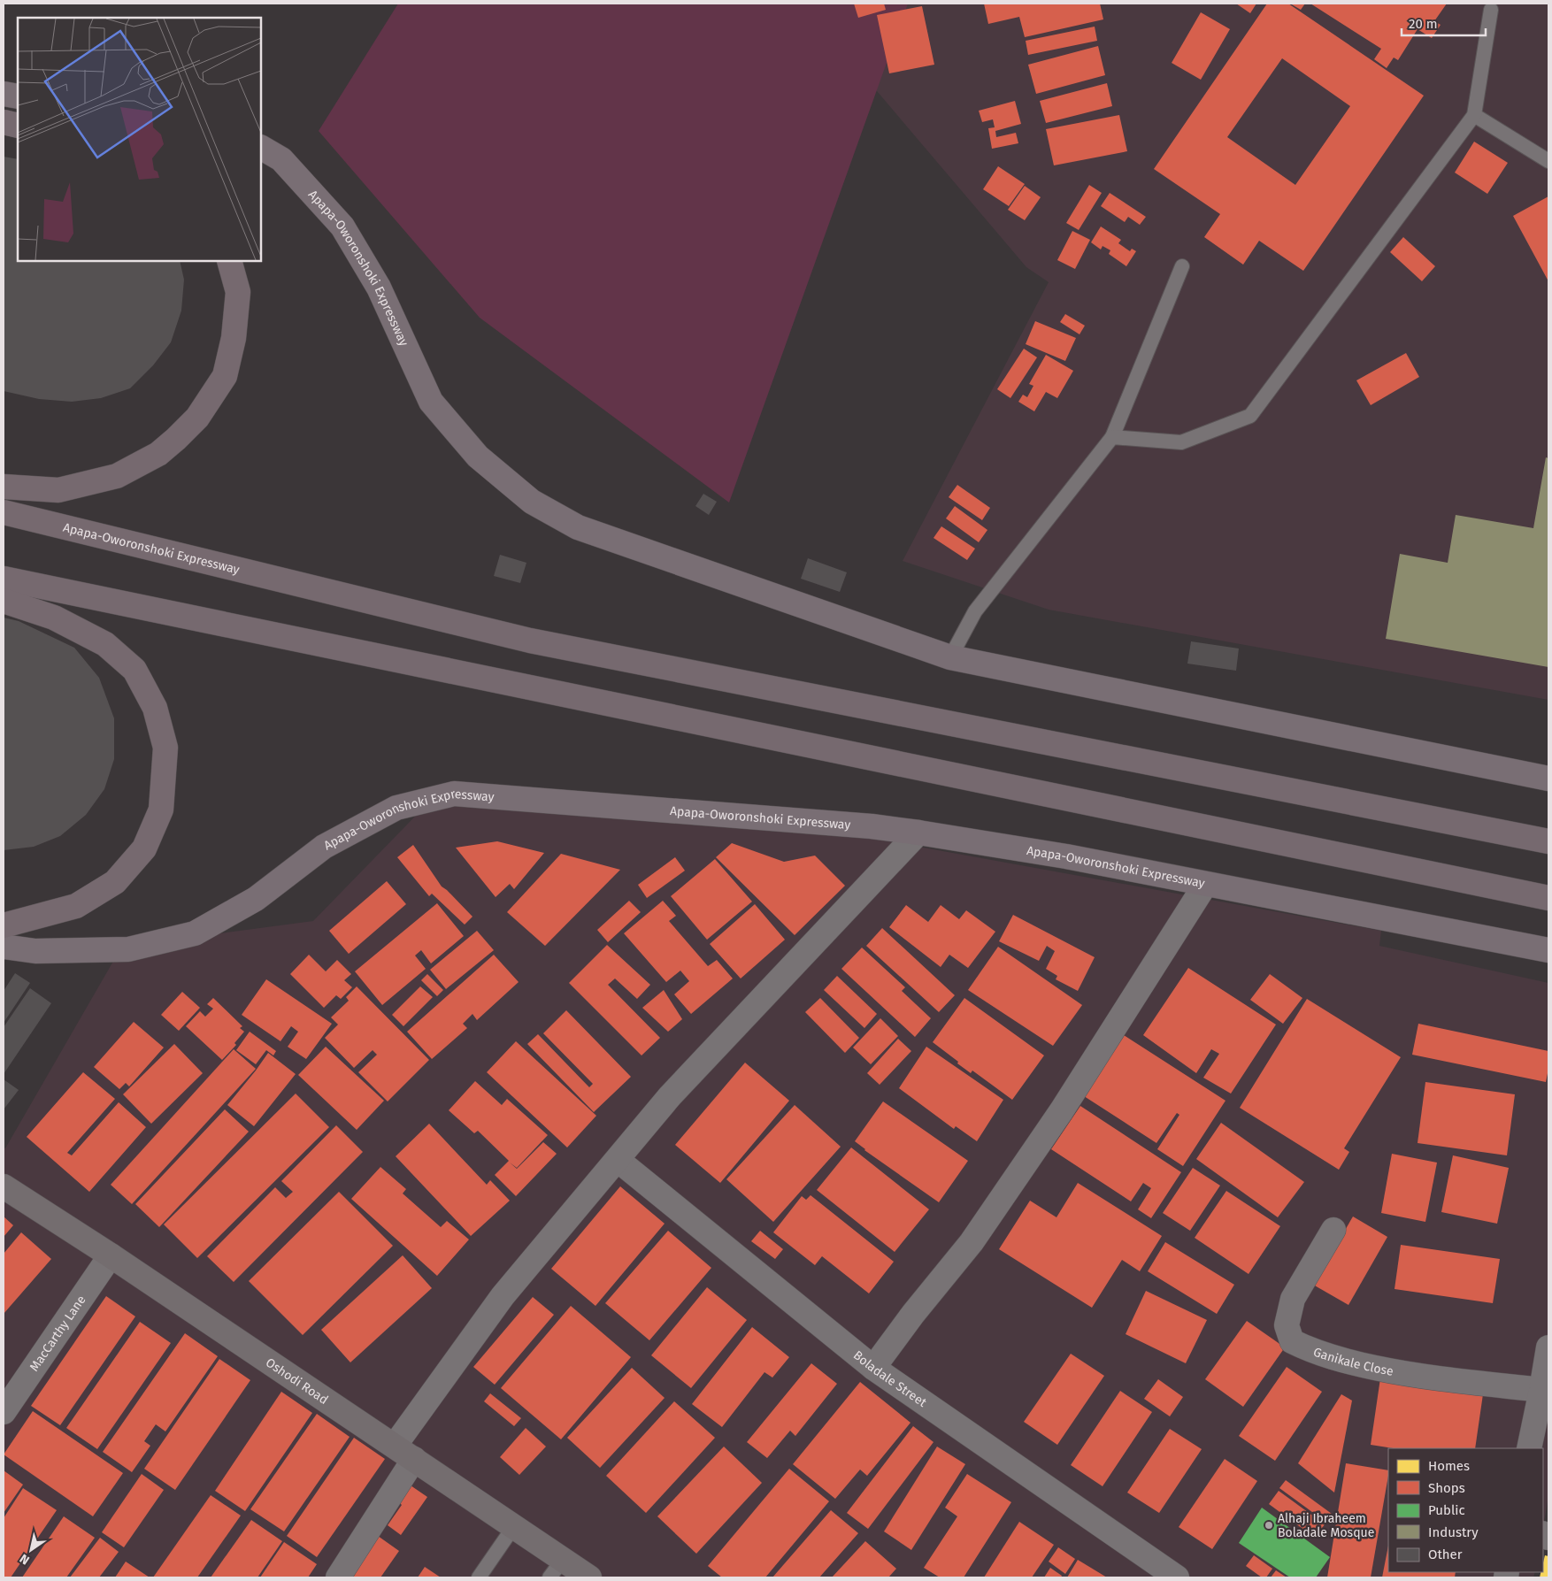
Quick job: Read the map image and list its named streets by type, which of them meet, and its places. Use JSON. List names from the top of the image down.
{
  "streets": {
    "highway": ["Apapa-Oworonshoki Expressway"],
    "street": [
      "MacCarthy Lane",
      "Ganikale Close",
      "Boladale Street",
      "Oshodi Road"
    ]
  },
  "crossings": [
    ["MacCarthy Lane", "Oshodi Road"]
  ],
  "places": ["Alhaji Ibraheem Boladale Mosque"],
  "legend": [
    "Homes",
    "Shops",
    "Public",
    "Industry",
    "Other"
  ],
  "scale_bar": "20 m",
  "north": "bottom left"
}
